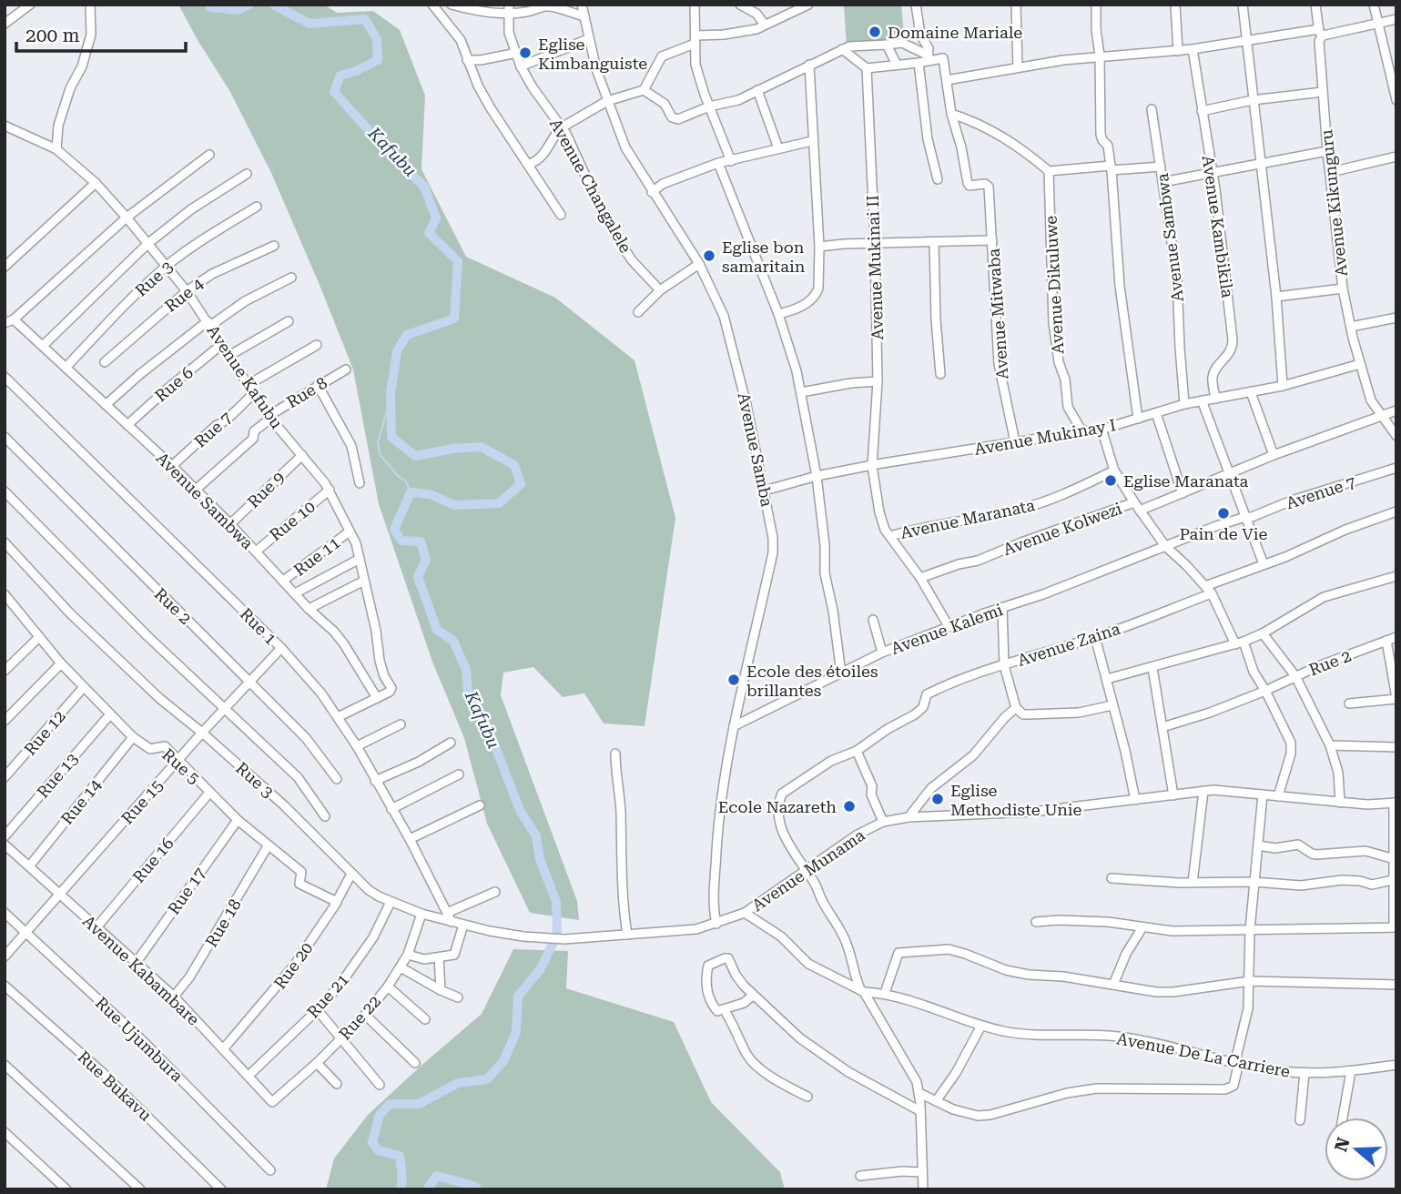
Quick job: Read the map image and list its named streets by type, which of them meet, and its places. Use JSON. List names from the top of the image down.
{
  "streets": {
    "street": [
      "Avenue Changalele",
      "Avenue Kikunguru",
      "Avenue Kambikila",
      "Avenue Sambwa",
      "Avenue Mukinai II",
      "Rue 3",
      "Avenue Dikuluwe",
      "Rue 4",
      "Avenue Mitwaba",
      "Avenue Kafubu",
      "Rue 6",
      "Rue 8",
      "Rue 7",
      "Avenue Mukinay I",
      "Avenue Samba",
      "Rue 9",
      "Avenue 7",
      "Avenue Maranata",
      "Rue 10",
      "Avenue Kolwezi",
      "Rue 11",
      "Rue 2",
      "Rue 1",
      "Avenue Kalemi",
      "Avenue Zaina",
      "Rue 12",
      "Rue 5",
      "Rue 13",
      "Rue 14",
      "Rue 15",
      "Rue 16",
      "Avenue Munama",
      "Rue 17",
      "Rue 18",
      "Rue 20",
      "Avenue Kabambare",
      "Rue 21",
      "Rue 22",
      "Rue Ujumbura",
      "Avenue De La Carriere",
      "Rue Bukavu"
    ]
  },
  "crossings": [
    ["Avenue Kikunguru", "Avenue Mukinay I"],
    ["Avenue Kikunguru", "Avenue Kolwezi"],
    ["Avenue Kambikila", "Avenue Mukinay I"],
    ["Avenue Sambwa", "Rue 3"],
    ["Avenue Sambwa", "Avenue Kafubu"],
    ["Avenue Sambwa", "Rue 6"],
    ["Avenue Sambwa", "Rue 8"],
    ["Avenue Sambwa", "Rue 7"],
    ["Avenue Sambwa", "Avenue Mukinay I"],
    ["Avenue Sambwa", "Rue 9"],
    ["Avenue Sambwa", "Rue 10"],
    ["Avenue Sambwa", "Rue 11"],
    ["Avenue Mukinai II", "Avenue Mukinay I"],
    ["Avenue Mukinai II", "Avenue Maranata"],
    ["Avenue Mukinai II", "Avenue Kolwezi"],
    ["Avenue Mukinai II", "Avenue Kalemi"],
    ["Rue 3", "Avenue Kafubu"],
    ["Rue 3", "Rue 1"],
    ["Rue 3", "Rue 15"],
    ["Rue 3", "Avenue Munama"],
    ["Rue 3", "Rue 20"],
    ["Rue 3", "Rue 21"],
    ["Rue 3", "Rue 22"],
    ["Avenue Dikuluwe", "Avenue Mukinay I"],
    ["Rue 4", "Avenue Kafubu"],
    ["Avenue Mitwaba", "Avenue Mukinay I"],
    ["Avenue Kafubu", "Rue 6"],
    ["Avenue Kafubu", "Rue 8"],
    ["Avenue Kafubu", "Rue 7"],
    ["Avenue Kafubu", "Rue 9"],
    ["Avenue Kafubu", "Rue 10"],
    ["Avenue Kafubu", "Rue 11"],
    ["Avenue Mukinay I", "Avenue Samba"],
    ["Avenue Samba", "Avenue Kalemi"],
    ["Avenue Samba", "Avenue Munama"],
    ["Avenue 7", "Avenue Kalemi"],
    ["Rue 2", "Rue 15"],
    ["Rue 1", "Rue 15"],
    ["Rue 12", "Rue 5"],
    ["Rue 5", "Rue 13"],
    ["Rue 5", "Rue 14"],
    ["Rue 5", "Rue 15"],
    ["Rue 5", "Rue 16"],
    ["Rue 5", "Rue 17"],
    ["Rue 5", "Rue 18"],
    ["Rue 5", "Rue 20"],
    ["Rue 14", "Avenue Kabambare"],
    ["Rue 15", "Avenue Kabambare"],
    ["Rue 15", "Rue Ujumbura"],
    ["Rue 16", "Avenue Kabambare"],
    ["Rue 17", "Avenue Kabambare"],
    ["Rue 18", "Avenue Kabambare"],
    ["Rue 20", "Avenue Kabambare"],
    ["Avenue Kabambare", "Rue 21"],
    ["Avenue Kabambare", "Rue 22"]
  ],
  "water": ["Kafubu"],
  "places": [
    "Domaine Mariale",
    "Eglise Kimbanguiste",
    "Eglise bon samaritain",
    "Eglise Maranata",
    "Pain de Vie",
    "Ecole des étoiles brillantes",
    "Eglise Methodiste Unie",
    "Ecole Nazareth"
  ],
  "scale_bar": "200 m",
  "north": "left"
}
